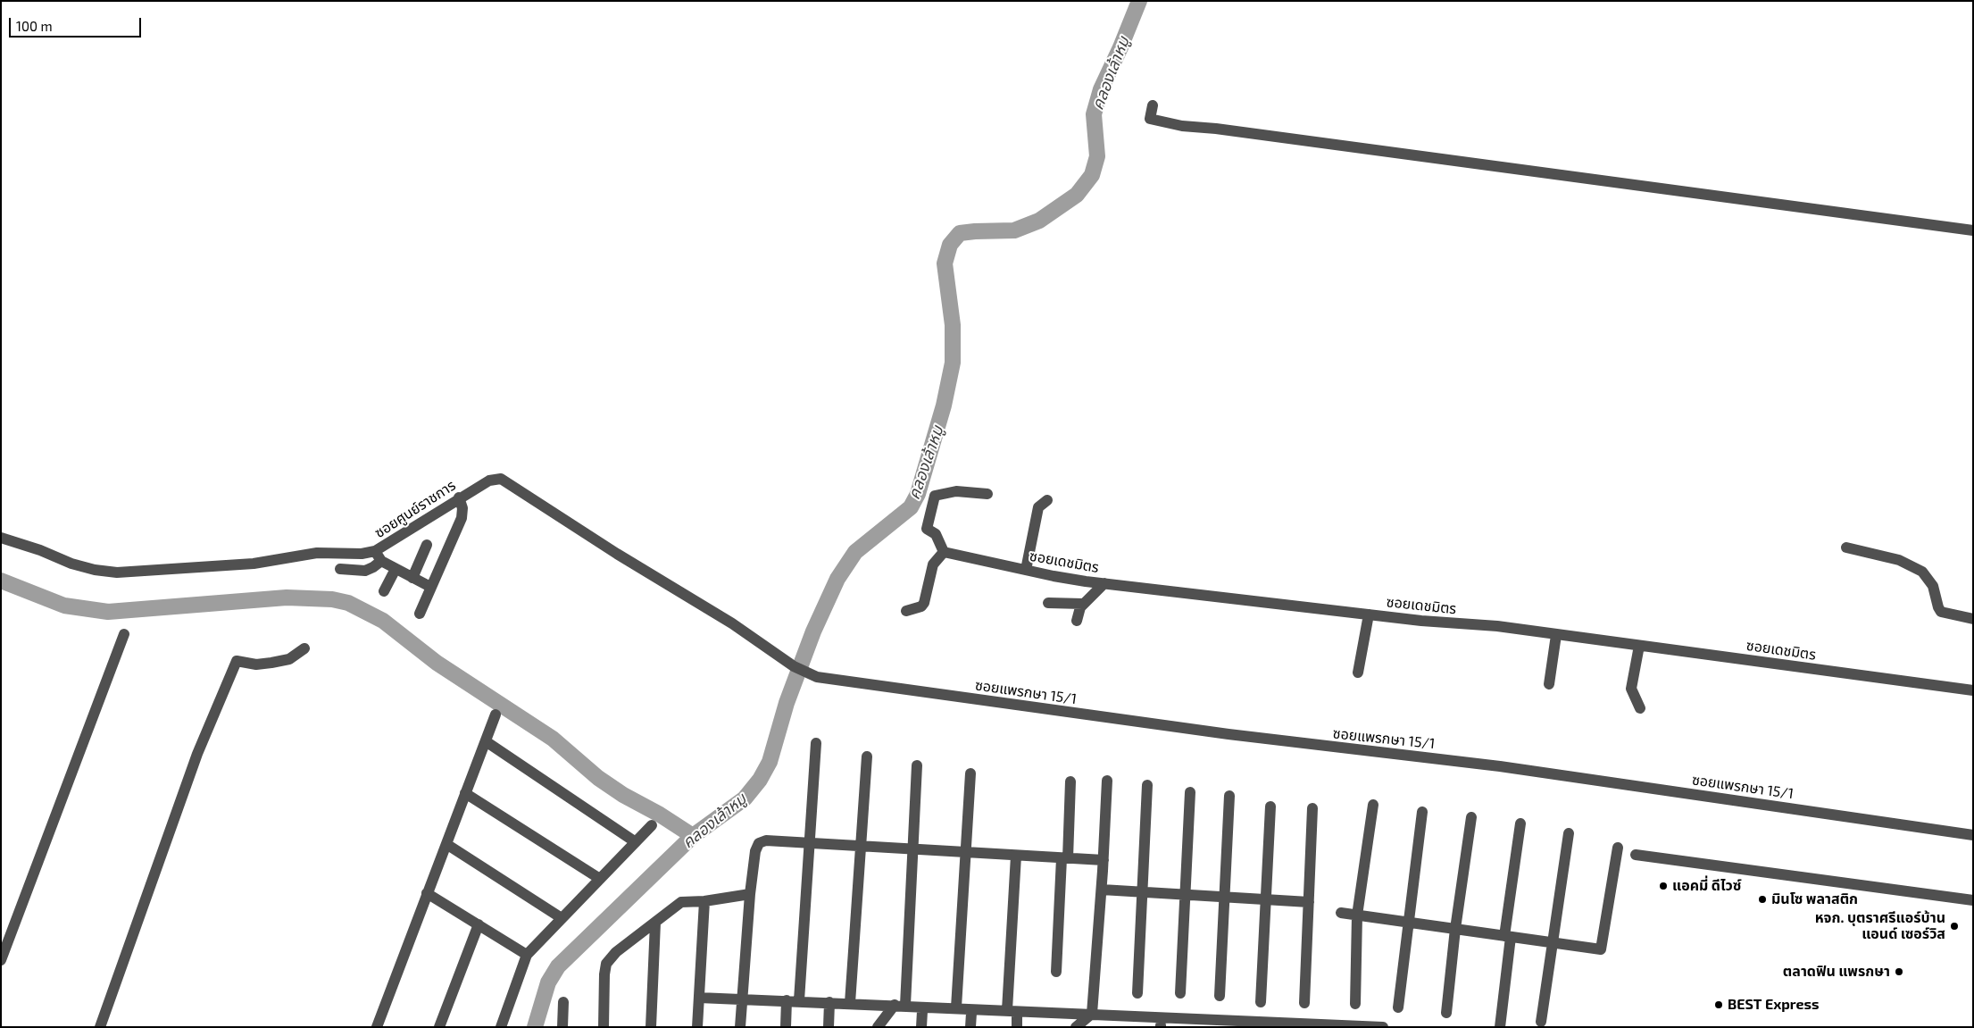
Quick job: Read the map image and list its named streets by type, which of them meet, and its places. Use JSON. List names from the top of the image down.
{
  "streets": {
    "street": ["ซอยศูนย์ราชการ", "ซอยเดชมิตร", "ซอยแพรกษา 15/1"]
  },
  "crossings": [
    ["ซอยศูนย์ราชการ", "ซอยแพรกษา 15/1"]
  ],
  "water": ["คลองเล้าหมู"],
  "places": [
    "แอคมี่ ดีไวซ์",
    "มินโซ พลาสติก",
    "หจก. บุตราศรีแอร์บ้าน แอนด์ เซอร์วิส",
    "ตลาดฟิน แพรกษา",
    "BEST Express"
  ],
  "scale_bar": "100 m"
}
